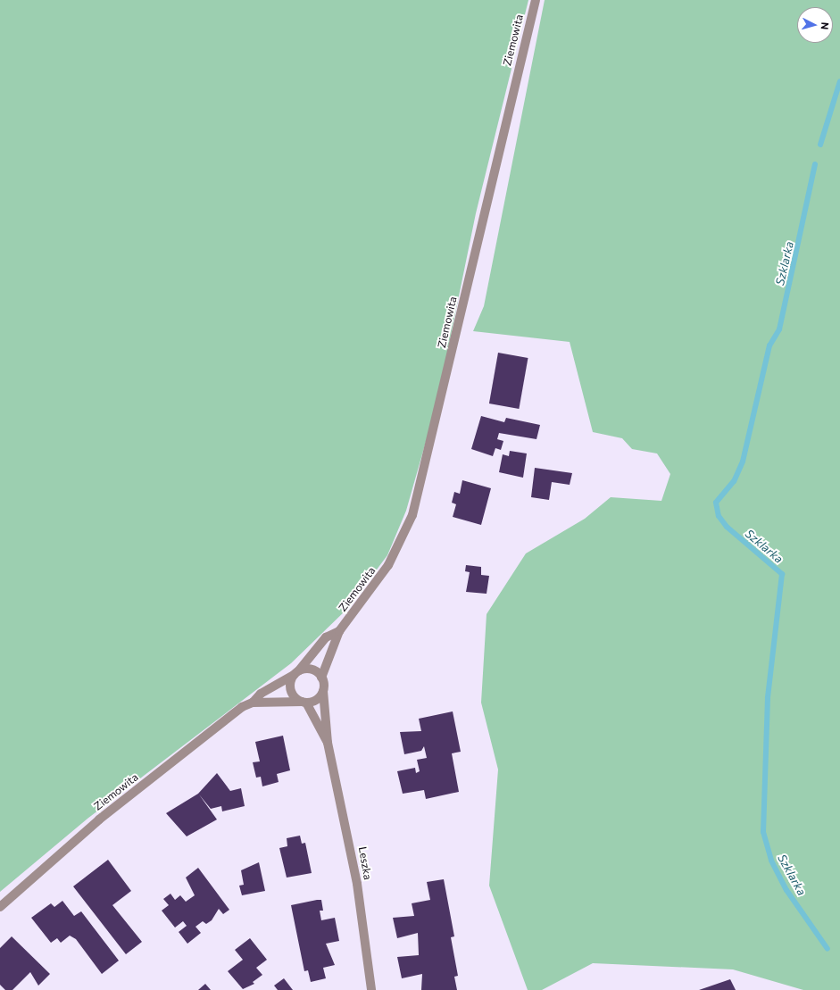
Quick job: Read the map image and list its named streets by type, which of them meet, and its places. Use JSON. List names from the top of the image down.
{
  "streets": {
    "street": ["Ziemowita", "Leszka"]
  },
  "crossings": [
    ["Ziemowita", "Leszka"]
  ],
  "water": ["Szklarka"],
  "north": "right"
}
